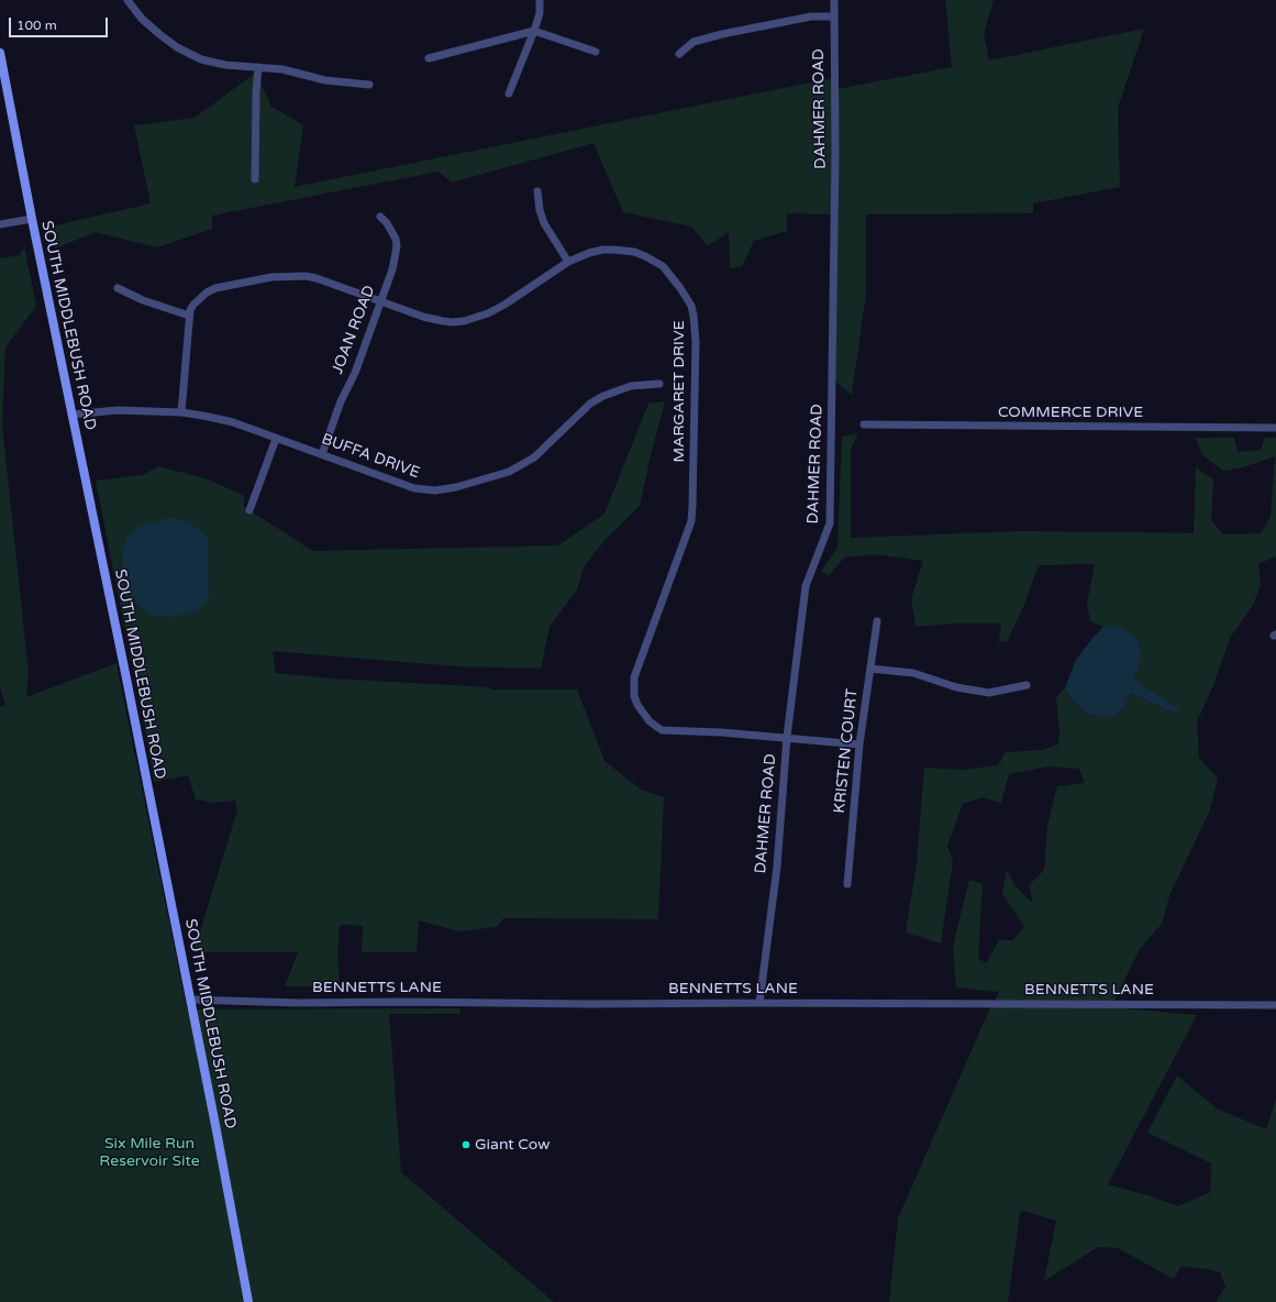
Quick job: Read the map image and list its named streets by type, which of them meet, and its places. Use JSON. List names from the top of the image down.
{
  "streets": {
    "street": [
      "DAHMER ROAD",
      "SOUTH MIDDLEBUSH ROAD",
      "JOAN ROAD",
      "MARGARET DRIVE",
      "COMMERCE DRIVE",
      "BUFFA DRIVE",
      "KRISTEN COURT",
      "BENNETTS LANE"
    ]
  },
  "crossings": [
    ["DAHMER ROAD", "MARGARET DRIVE"],
    ["DAHMER ROAD", "BENNETTS LANE"],
    ["SOUTH MIDDLEBUSH ROAD", "BUFFA DRIVE"],
    ["SOUTH MIDDLEBUSH ROAD", "BENNETTS LANE"],
    ["JOAN ROAD", "MARGARET DRIVE"],
    ["JOAN ROAD", "BUFFA DRIVE"],
    ["MARGARET DRIVE", "BUFFA DRIVE"],
    ["MARGARET DRIVE", "KRISTEN COURT"]
  ],
  "parks": ["Six Mile Run Reservoir Site"],
  "places": ["Giant Cow"],
  "scale_bar": "100 m"
}
